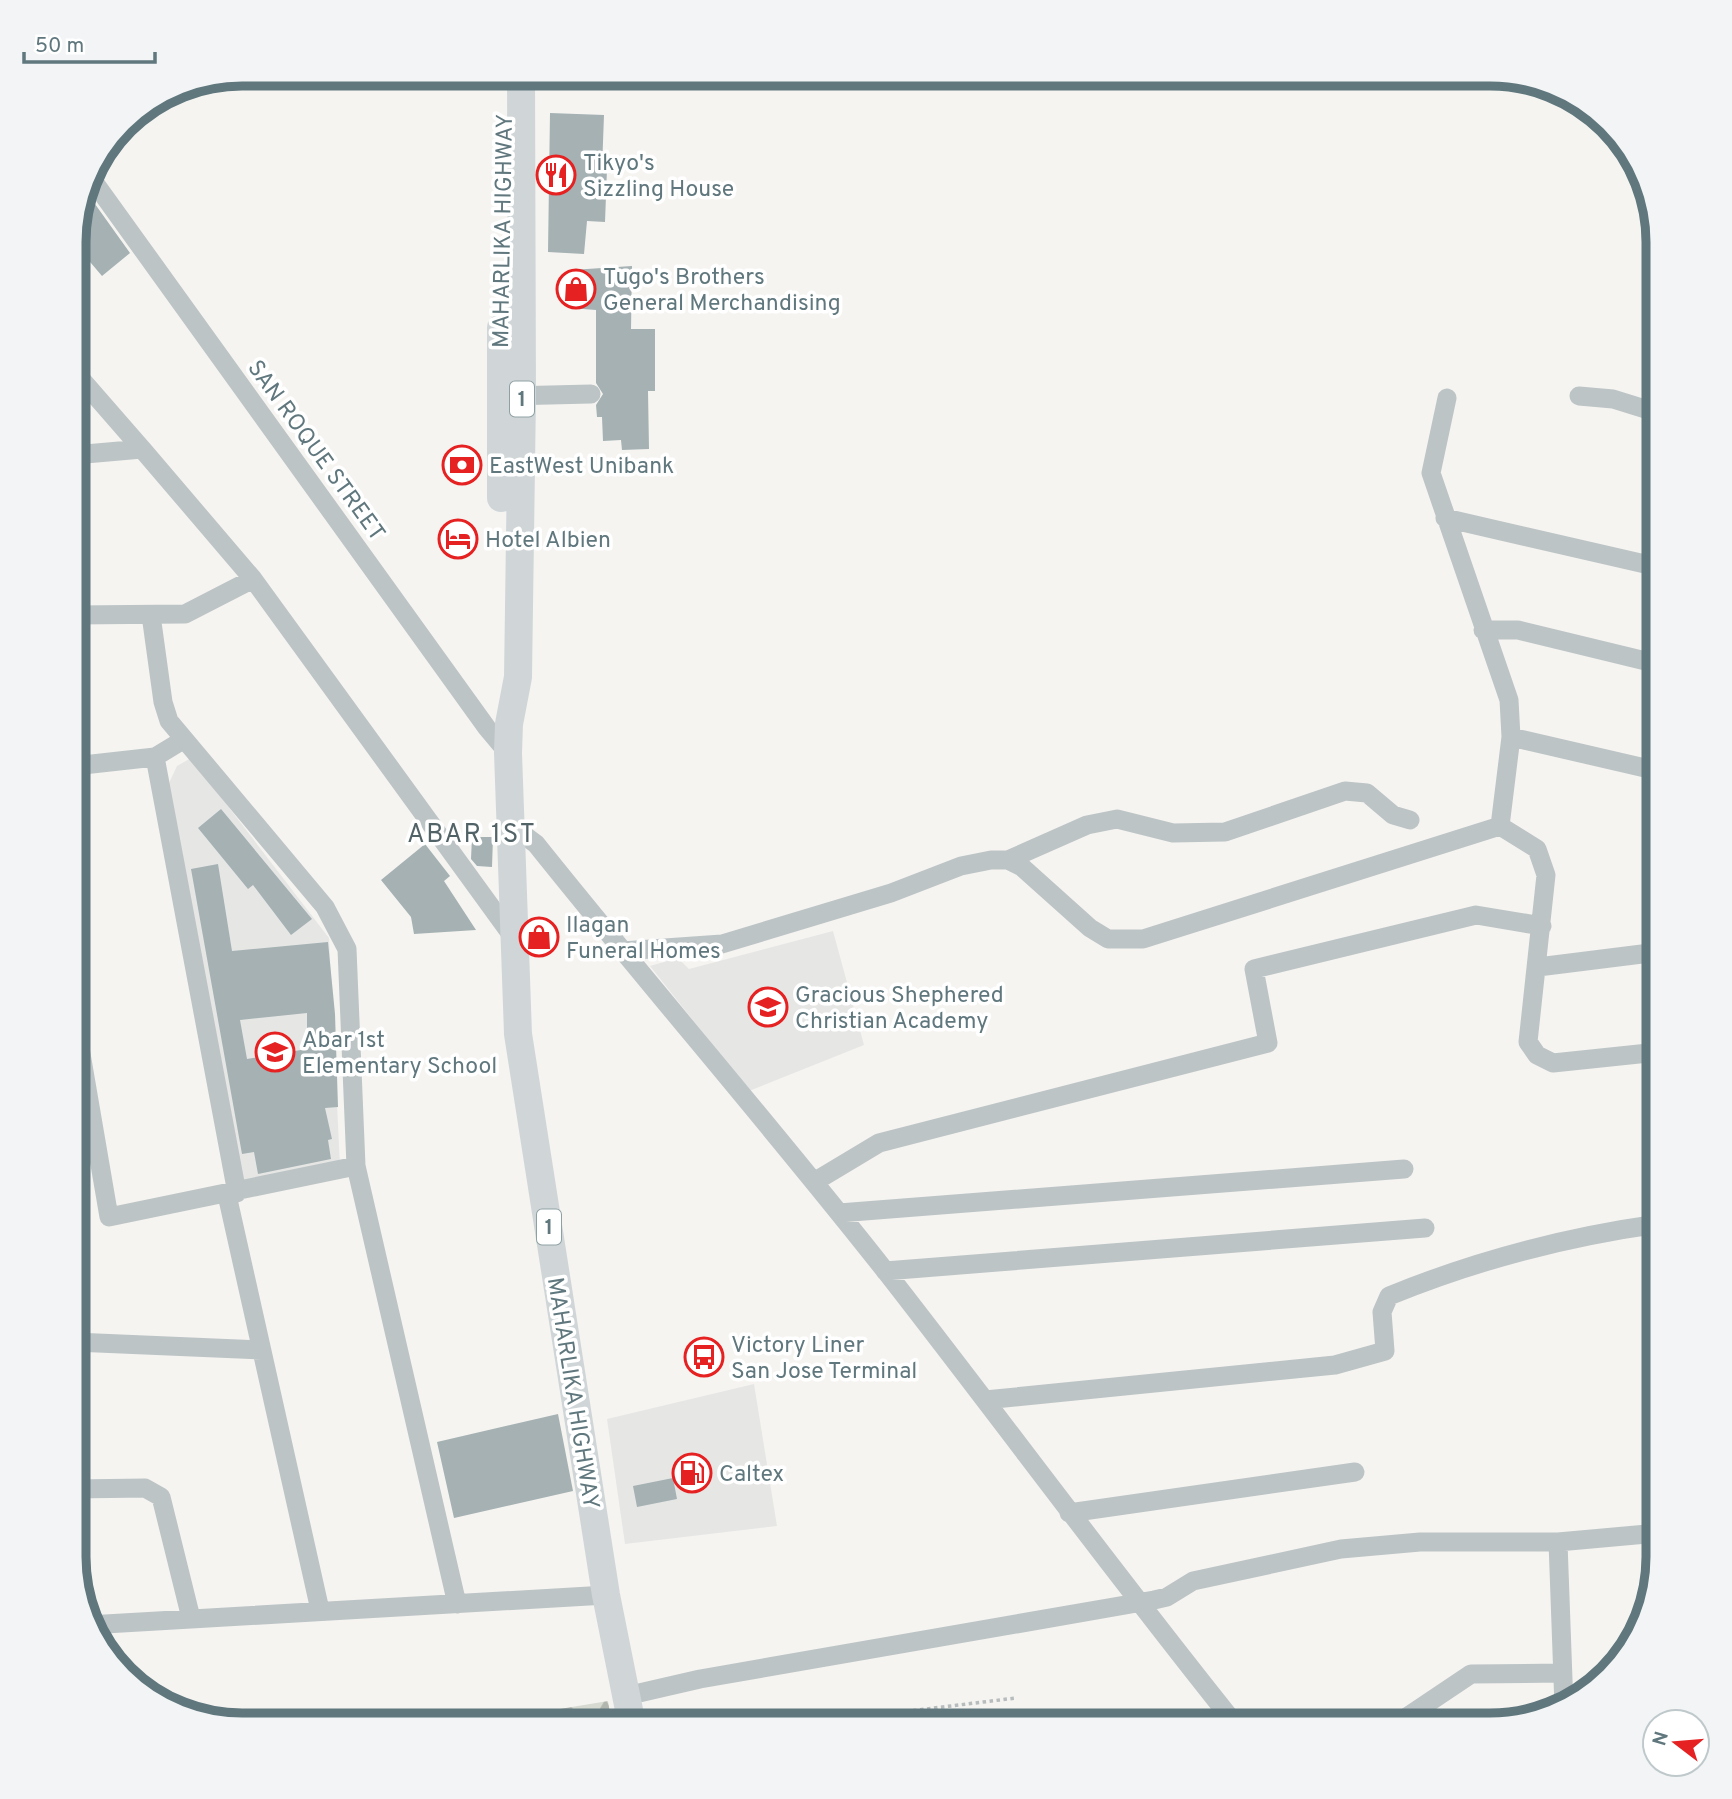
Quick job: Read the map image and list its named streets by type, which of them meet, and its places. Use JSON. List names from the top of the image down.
{
  "streets": {
    "highway": ["MAHARLIKA HIGHWAY", "1"],
    "street": ["SAN ROQUE STREET"]
  },
  "crossings": [
    ["MAHARLIKA HIGHWAY", "SAN ROQUE STREET"]
  ],
  "districts": ["ABAR 1ST"],
  "places": {
    "restaurant": ["Tikyo's Sizzling House"],
    "shop": ["Tugo's Brothers General Merchandising", "Ilagan Funeral Homes"],
    "bank": ["EastWest Unibank"],
    "hotel": ["Hotel Albien"],
    "school or university": ["Gracious Shephered Christian Academy", "Abar 1st Elementary School"],
    "bus stop": ["Victory Liner San Jose Terminal"],
    "fuel station": ["Caltex"]
  },
  "scale_bar": "50 m",
  "north": "left"
}
